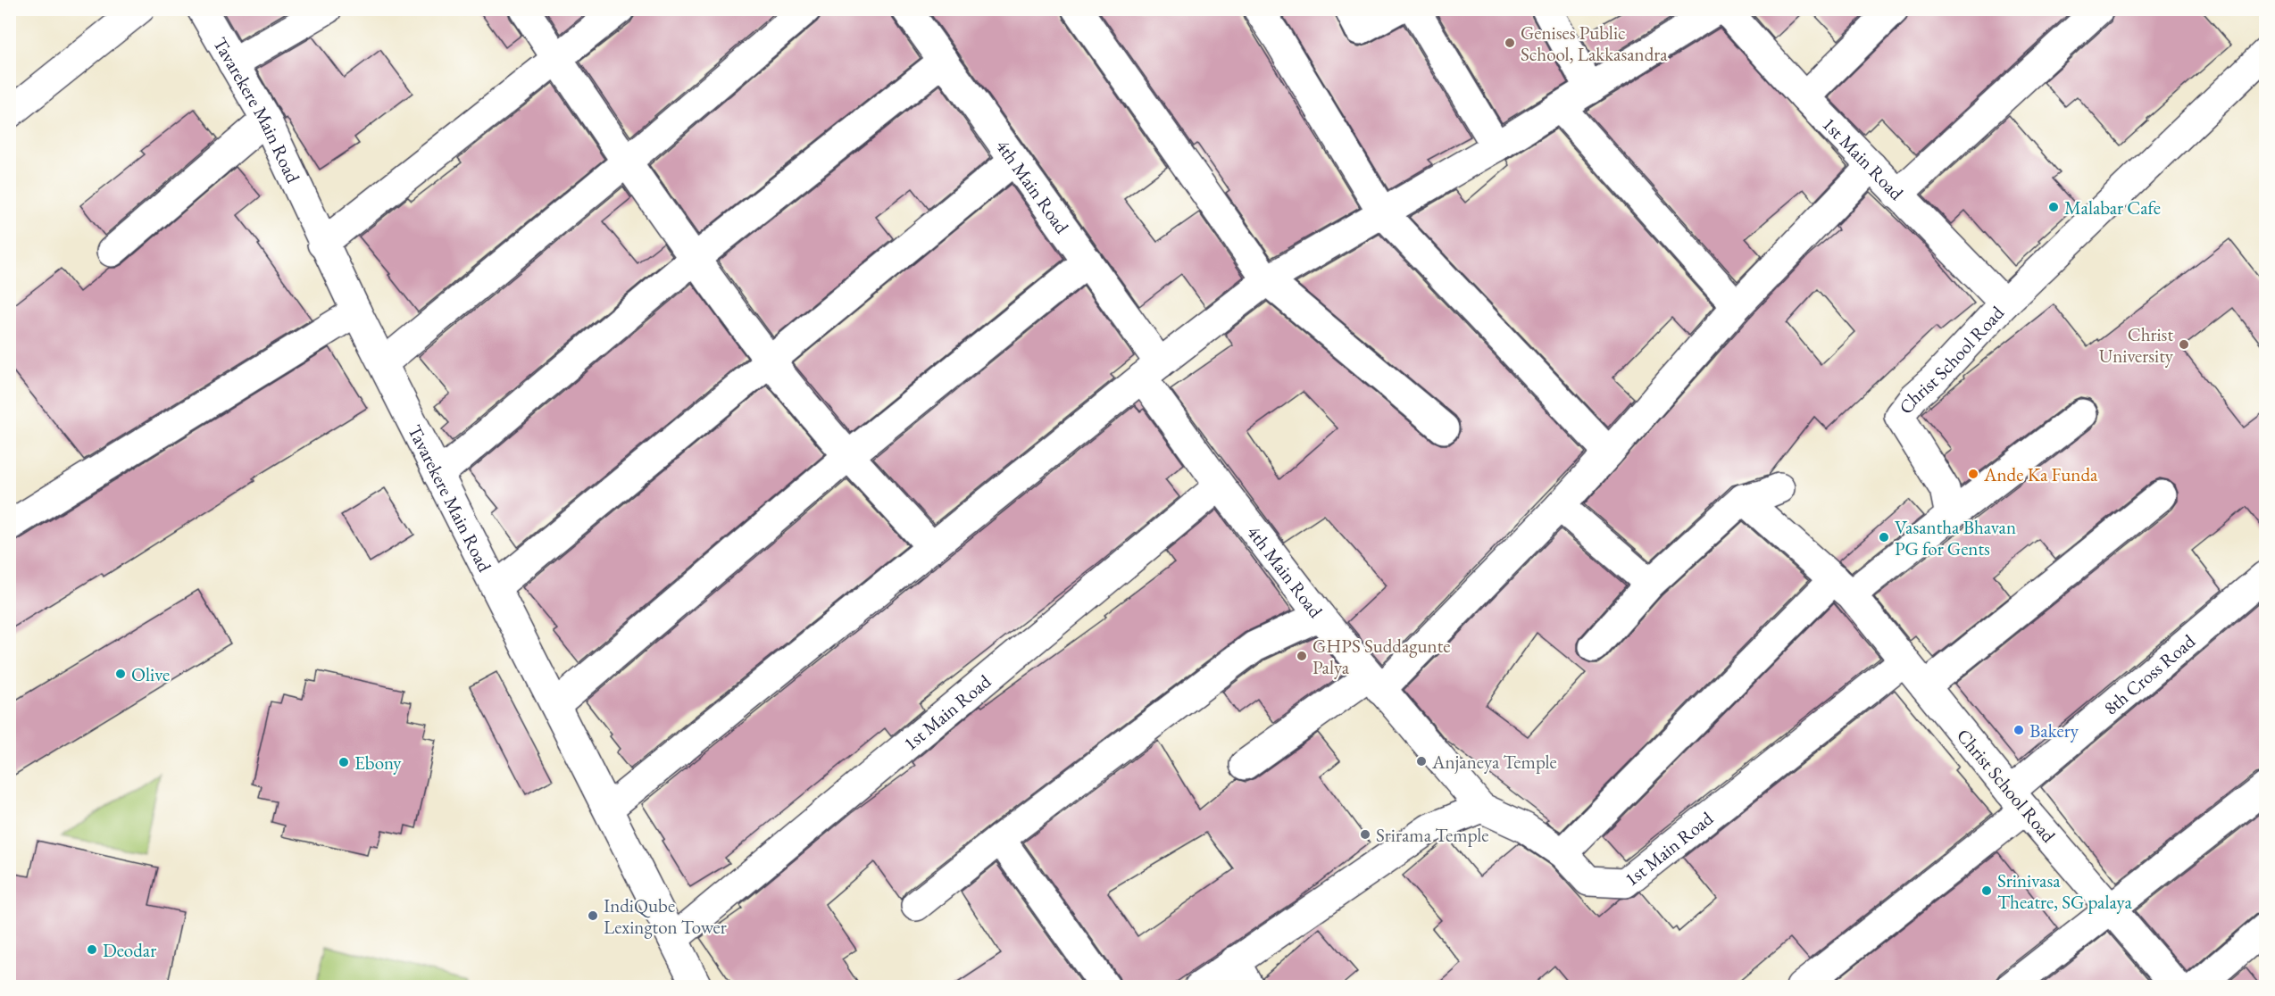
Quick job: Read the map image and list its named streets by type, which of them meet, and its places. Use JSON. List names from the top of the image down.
{
  "streets": {
    "street": [
      "Tavarekere Main Road",
      "1st Main Road",
      "4th Main Road",
      "Christ School Road",
      "8th Cross Road"
    ]
  },
  "crossings": [
    ["Tavarekere Main Road", "1st Main Road"],
    ["1st Main Road", "4th Main Road"],
    ["1st Main Road", "Christ School Road"],
    ["Christ School Road", "8th Cross Road"]
  ],
  "places": [
    "Genises Public School, Lakkasandra",
    "Malabar Cafe",
    "Christ University",
    "Ande Ka Funda",
    "Vasantha Bhavan PG for Gents",
    "GHPS Suddagunte Palya",
    "Olive",
    "Bakery",
    "Anjaneya Temple",
    "Ebony",
    "Srirama Temple",
    "Srinivasa Theatre, SG palaya",
    "IndiQube Lexington Tower",
    "Deodar"
  ]
}
